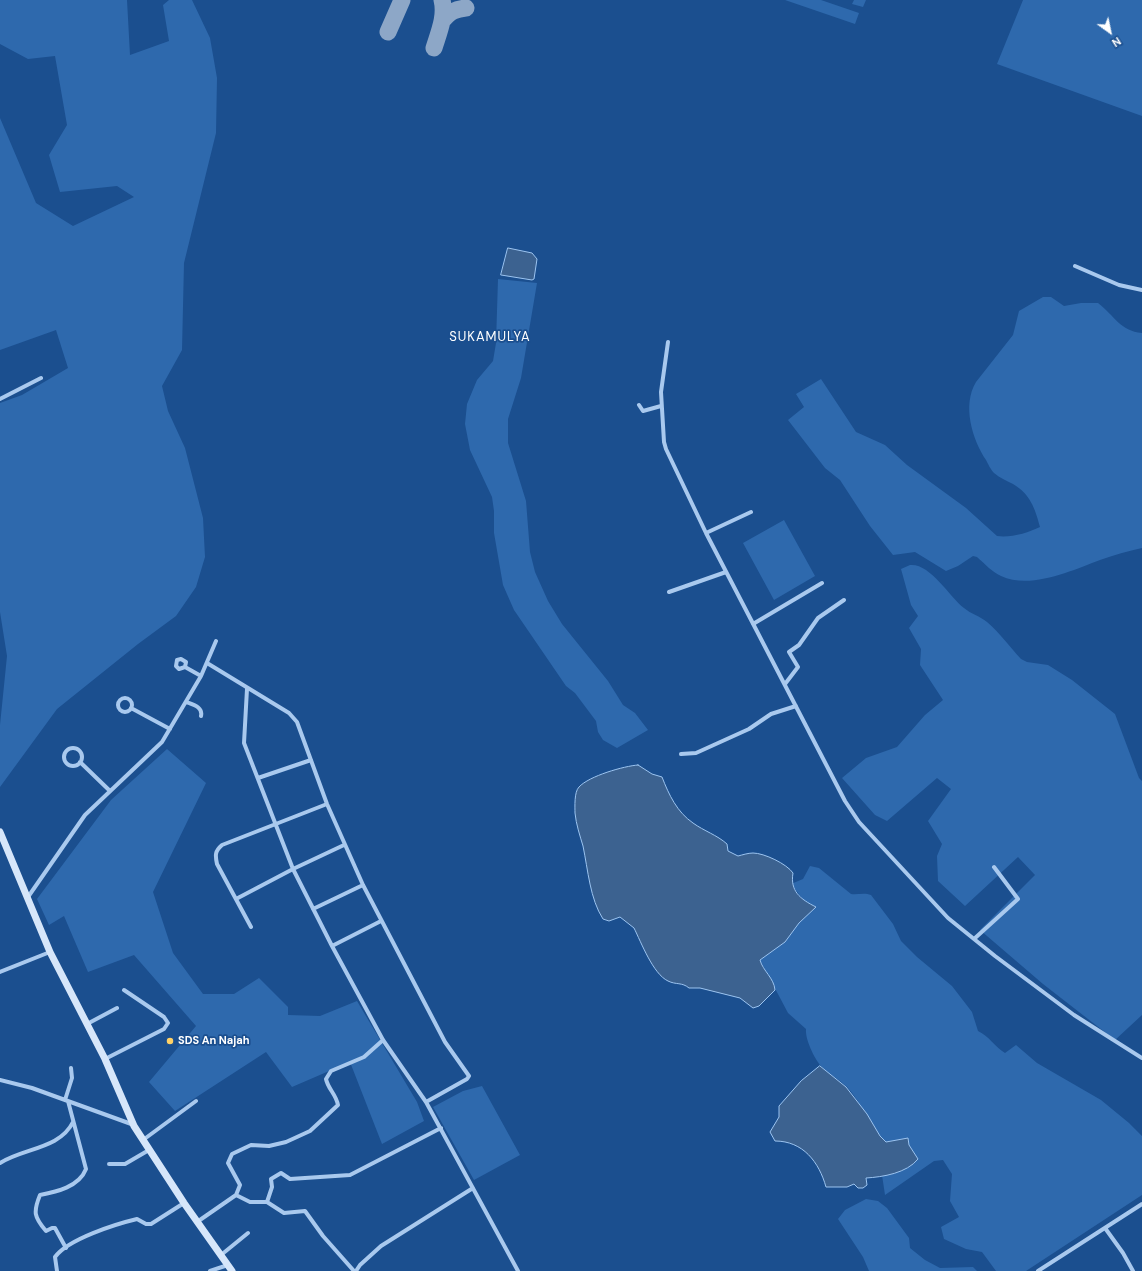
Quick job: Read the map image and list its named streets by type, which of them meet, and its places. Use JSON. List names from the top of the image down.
{
  "districts": ["SUKAMULYA"],
  "places": ["SDS An Najah"],
  "north": "bottom right"
}
